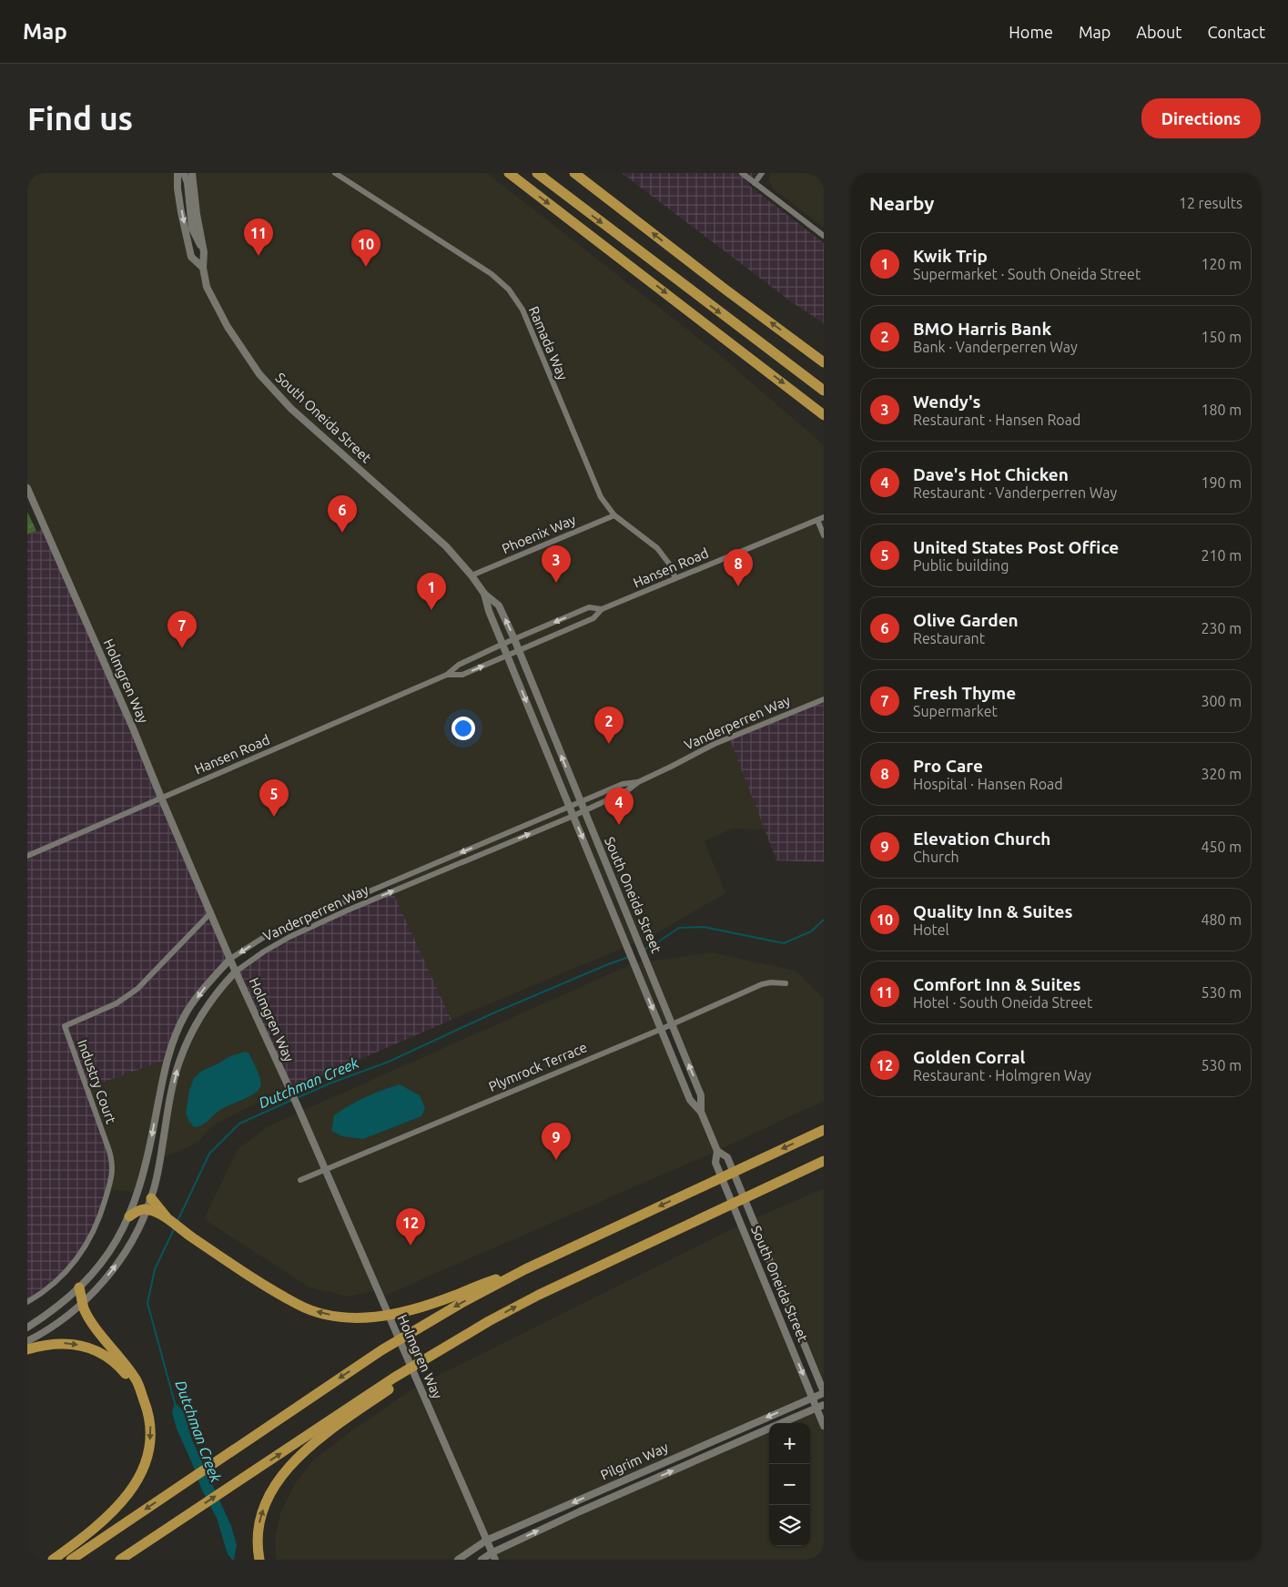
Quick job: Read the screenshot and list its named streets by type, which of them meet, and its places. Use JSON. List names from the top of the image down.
{
  "streets": {
    "street": [
      "Ramada Way",
      "South Oneida Street",
      "Phoenix Way",
      "Hansen Road",
      "Holmgren Way",
      "Vanderperren Way",
      "Plymrock Terrace",
      "Industry Court",
      "Pilgrim Way"
    ]
  },
  "crossings": [
    ["Ramada Way", "Phoenix Way"],
    ["Ramada Way", "Hansen Road"],
    ["South Oneida Street", "Phoenix Way"],
    ["South Oneida Street", "Hansen Road"],
    ["South Oneida Street", "Vanderperren Way"],
    ["South Oneida Street", "Plymrock Terrace"],
    ["South Oneida Street", "Pilgrim Way"],
    ["Hansen Road", "Holmgren Way"],
    ["Holmgren Way", "Vanderperren Way"],
    ["Holmgren Way", "Plymrock Terrace"],
    ["Holmgren Way", "Industry Court"],
    ["Holmgren Way", "Pilgrim Way"]
  ],
  "water": ["Dutchman Creek"],
  "page": {
    "header": "Map",
    "nav": [
      "Home",
      "Map",
      "About",
      "Contact"
    ],
    "buttons": "Directions",
    "title": "Find us",
    "heading": ["Nearby", "12 results"],
    "pins": [
      "11",
      "10",
      "6",
      "3",
      "8",
      "1",
      "7",
      "2",
      "5",
      "4",
      "9",
      "12"
    ],
    "list": [
      {
        "mark": "1",
        "name": "Kwik Trip",
        "note": "Supermarket · South Oneida Street",
        "value": "120 m"
      },
      {
        "mark": "2",
        "name": "BMO Harris Bank",
        "note": "Bank · Vanderperren Way",
        "value": "150 m"
      },
      {
        "mark": "3",
        "name": "Wendy's",
        "note": "Restaurant · Hansen Road",
        "value": "180 m"
      },
      {
        "mark": "4",
        "name": "Dave's Hot Chicken",
        "note": "Restaurant · Vanderperren Way",
        "value": "190 m"
      },
      {
        "mark": "5",
        "name": "United States Post Office",
        "note": "Public building",
        "value": "210 m"
      },
      {
        "mark": "6",
        "name": "Olive Garden",
        "note": "Restaurant",
        "value": "230 m"
      },
      {
        "mark": "7",
        "name": "Fresh Thyme",
        "note": "Supermarket",
        "value": "300 m"
      },
      {
        "mark": "8",
        "name": "Pro Care",
        "note": "Hospital · Hansen Road",
        "value": "320 m"
      },
      {
        "mark": "9",
        "name": "Elevation Church",
        "note": "Church",
        "value": "450 m"
      },
      {
        "mark": "10",
        "name": "Quality Inn & Suites",
        "note": "Hotel",
        "value": "480 m"
      },
      {
        "mark": "11",
        "name": "Comfort Inn & Suites",
        "note": "Hotel · South Oneida Street",
        "value": "530 m"
      },
      {
        "mark": "12",
        "name": "Golden Corral",
        "note": "Restaurant · Holmgren Way",
        "value": "530 m"
      }
    ],
    "map_buttons": ["+", "−"]
  }
}
